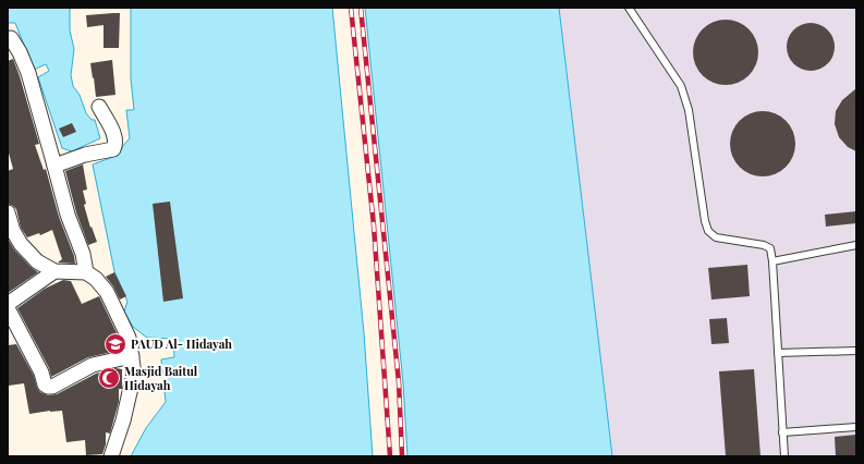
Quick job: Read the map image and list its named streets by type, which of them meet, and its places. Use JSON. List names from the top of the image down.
{
  "places": {
    "school or university": ["PAUD Al- Hidayah"],
    "mosque": ["Masjid Baitul Hidayah"]
  }
}
